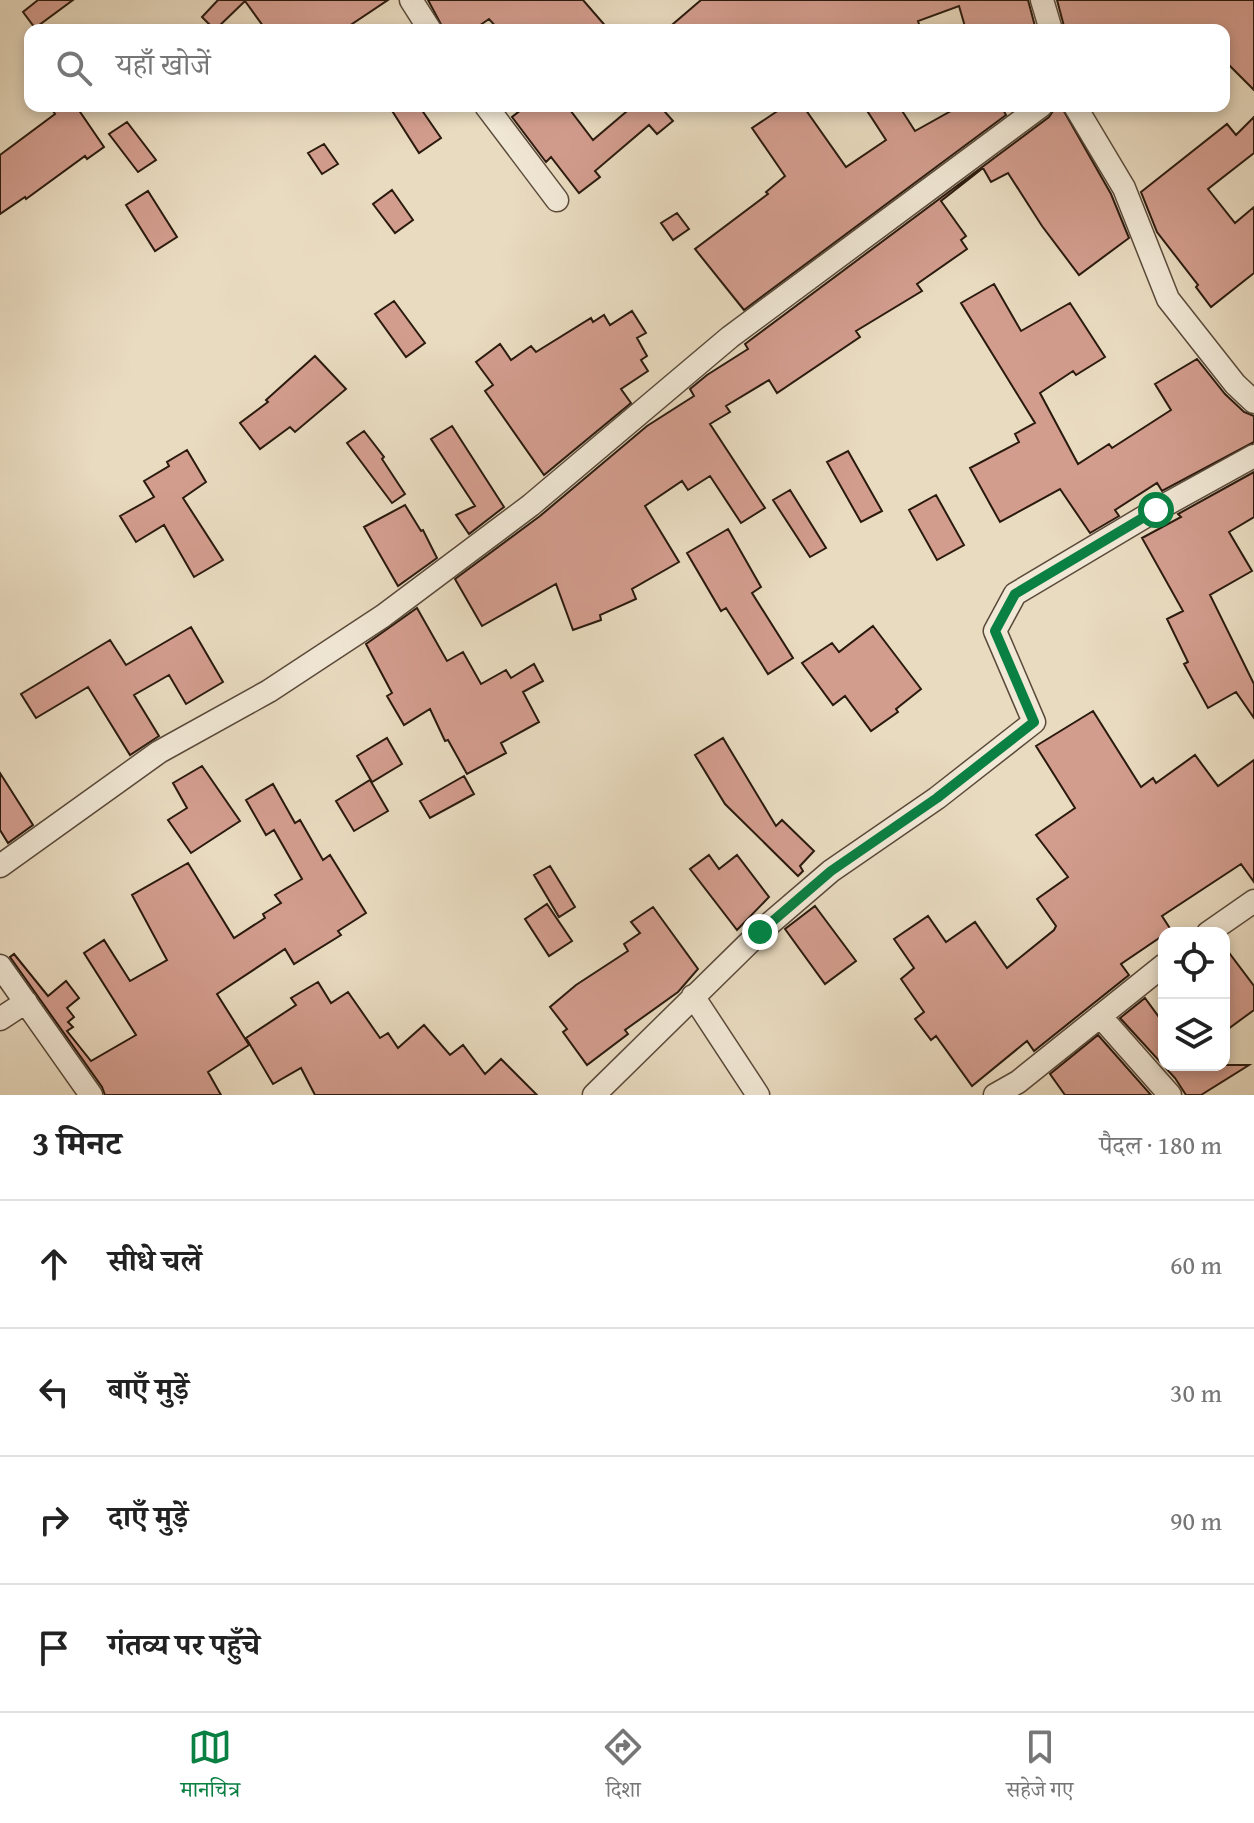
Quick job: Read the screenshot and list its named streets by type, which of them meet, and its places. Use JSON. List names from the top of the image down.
{
  "page": {
    "search": "यहाँ खोजें",
    "heading": ["3 मिनट", "पैदल · 180 m"],
    "list": [
      ["सीधे चलें", "60 m"],
      ["बाएँ मुड़ें", "30 m"],
      ["दाएँ मुड़ें", "90 m"],
      "गंतव्य पर पहुँचे"
    ],
    "nav": ["मानचित्र", "दिशा", "सहेजे गए"]
  }
}
